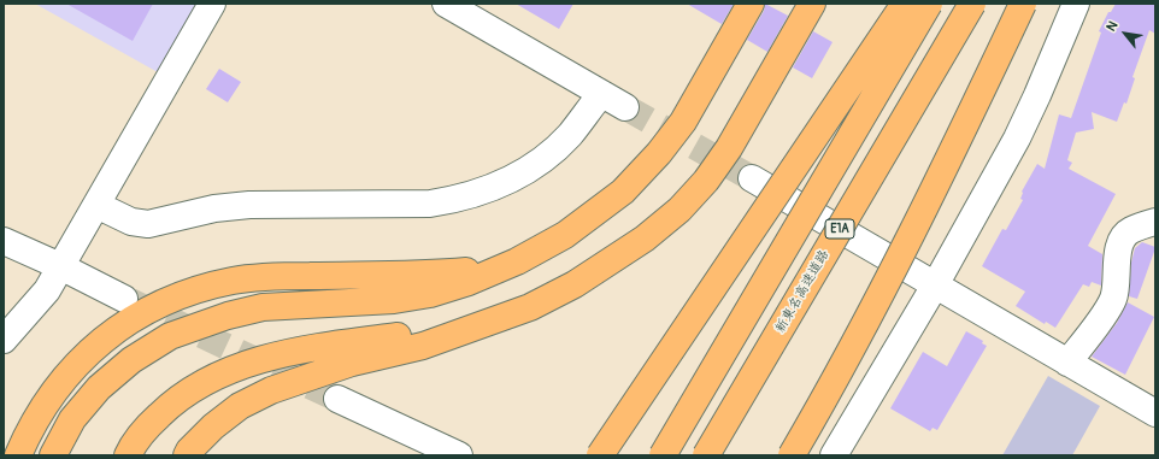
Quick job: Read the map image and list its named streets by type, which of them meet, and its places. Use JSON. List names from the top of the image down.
{
  "streets": {
    "highway": ["E1A", "新東名高速道路"]
  },
  "north": "top left"
}
